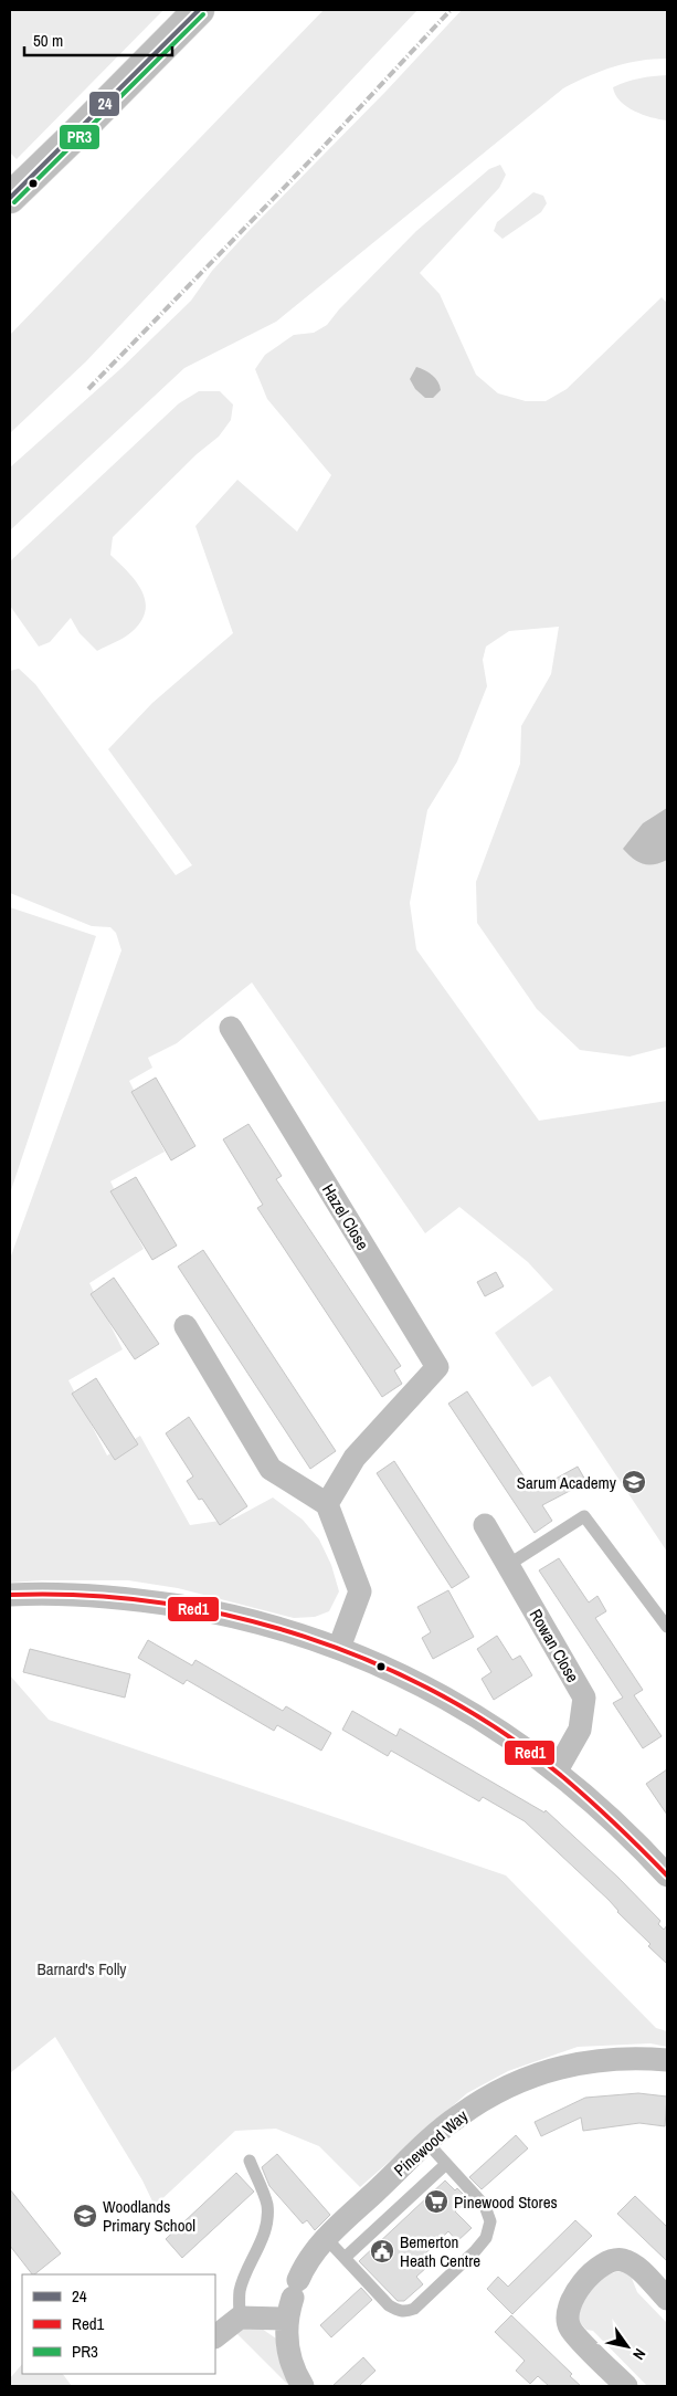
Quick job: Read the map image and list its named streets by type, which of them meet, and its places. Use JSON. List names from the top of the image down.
{
  "streets": {
    "street": ["Hazel Close", "Rowan Close", "Pinewood Way"]
  },
  "parks": ["Barnard's Folly"],
  "places": {
    "school or university": ["Sarum Academy", "Woodlands Primary School"],
    "supermarket": ["Pinewood Stores"],
    "public building": ["Bemerton Heath Centre"]
  },
  "lines": ["transit line 24", "transit line PR3", "transit line Red1"],
  "legend": ["24", "Red1", "PR3"],
  "scale_bar": "50 m",
  "north": "bottom right"
}
